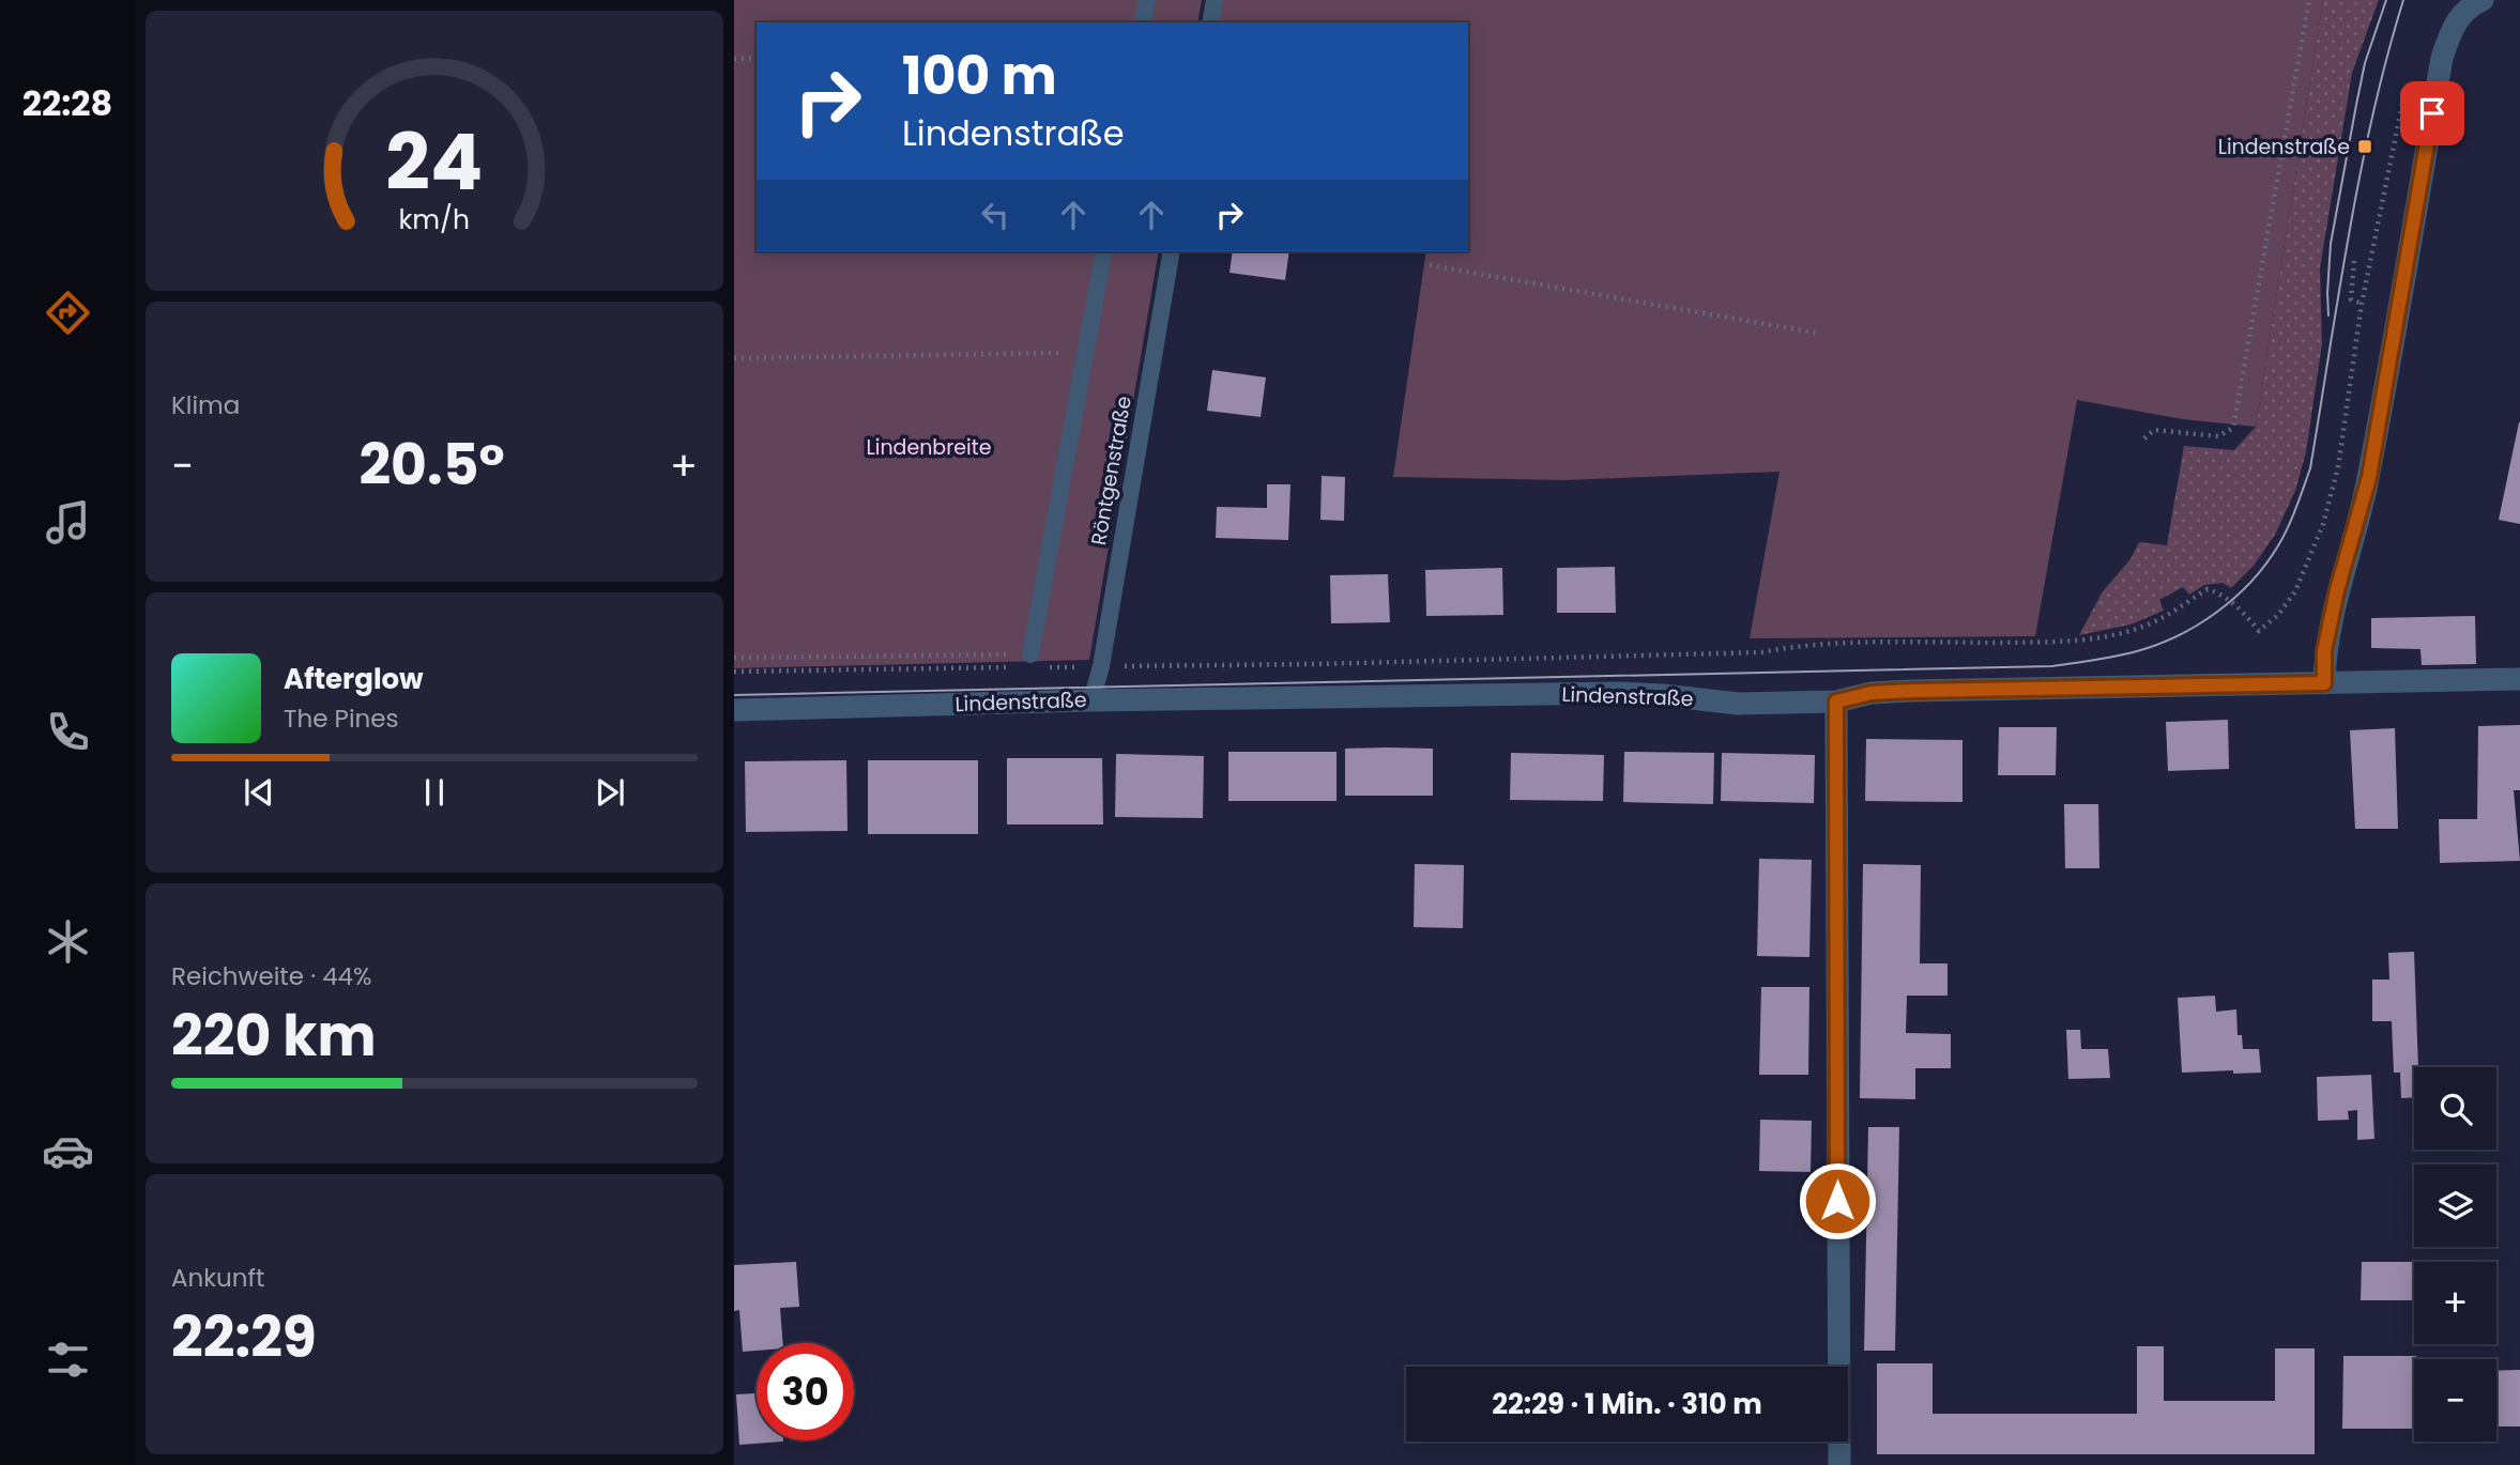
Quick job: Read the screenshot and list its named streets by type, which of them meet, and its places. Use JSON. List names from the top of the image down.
{
  "streets": {
    "street": ["Lindenstraße"],
    "lane": ["Röntgenstraße"]
  },
  "crossings": [
    ["Röntgenstraße", "Lindenstraße"]
  ],
  "parks": ["Lindenbreite"],
  "places": {
    "transit": ["Lindenstraße"]
  },
  "page": {
    "tabs": "22:28",
    "turn": ["100 m", "Lindenstraße"],
    "tile": [
      "Klima",
      ["Reichweite · 44%", "220 km"],
      ["Ankunft", "22:29"]
    ],
    "heat": ["−", "20.5°", "+"],
    "song": ["Afterglow", "The Pines"],
    "map_buttons": ["+", "−"],
    "limit": "30",
    "trip": "22:29 · 1 Min. · 310 m",
    "gauge": ["24", "km/h"]
  }
}
